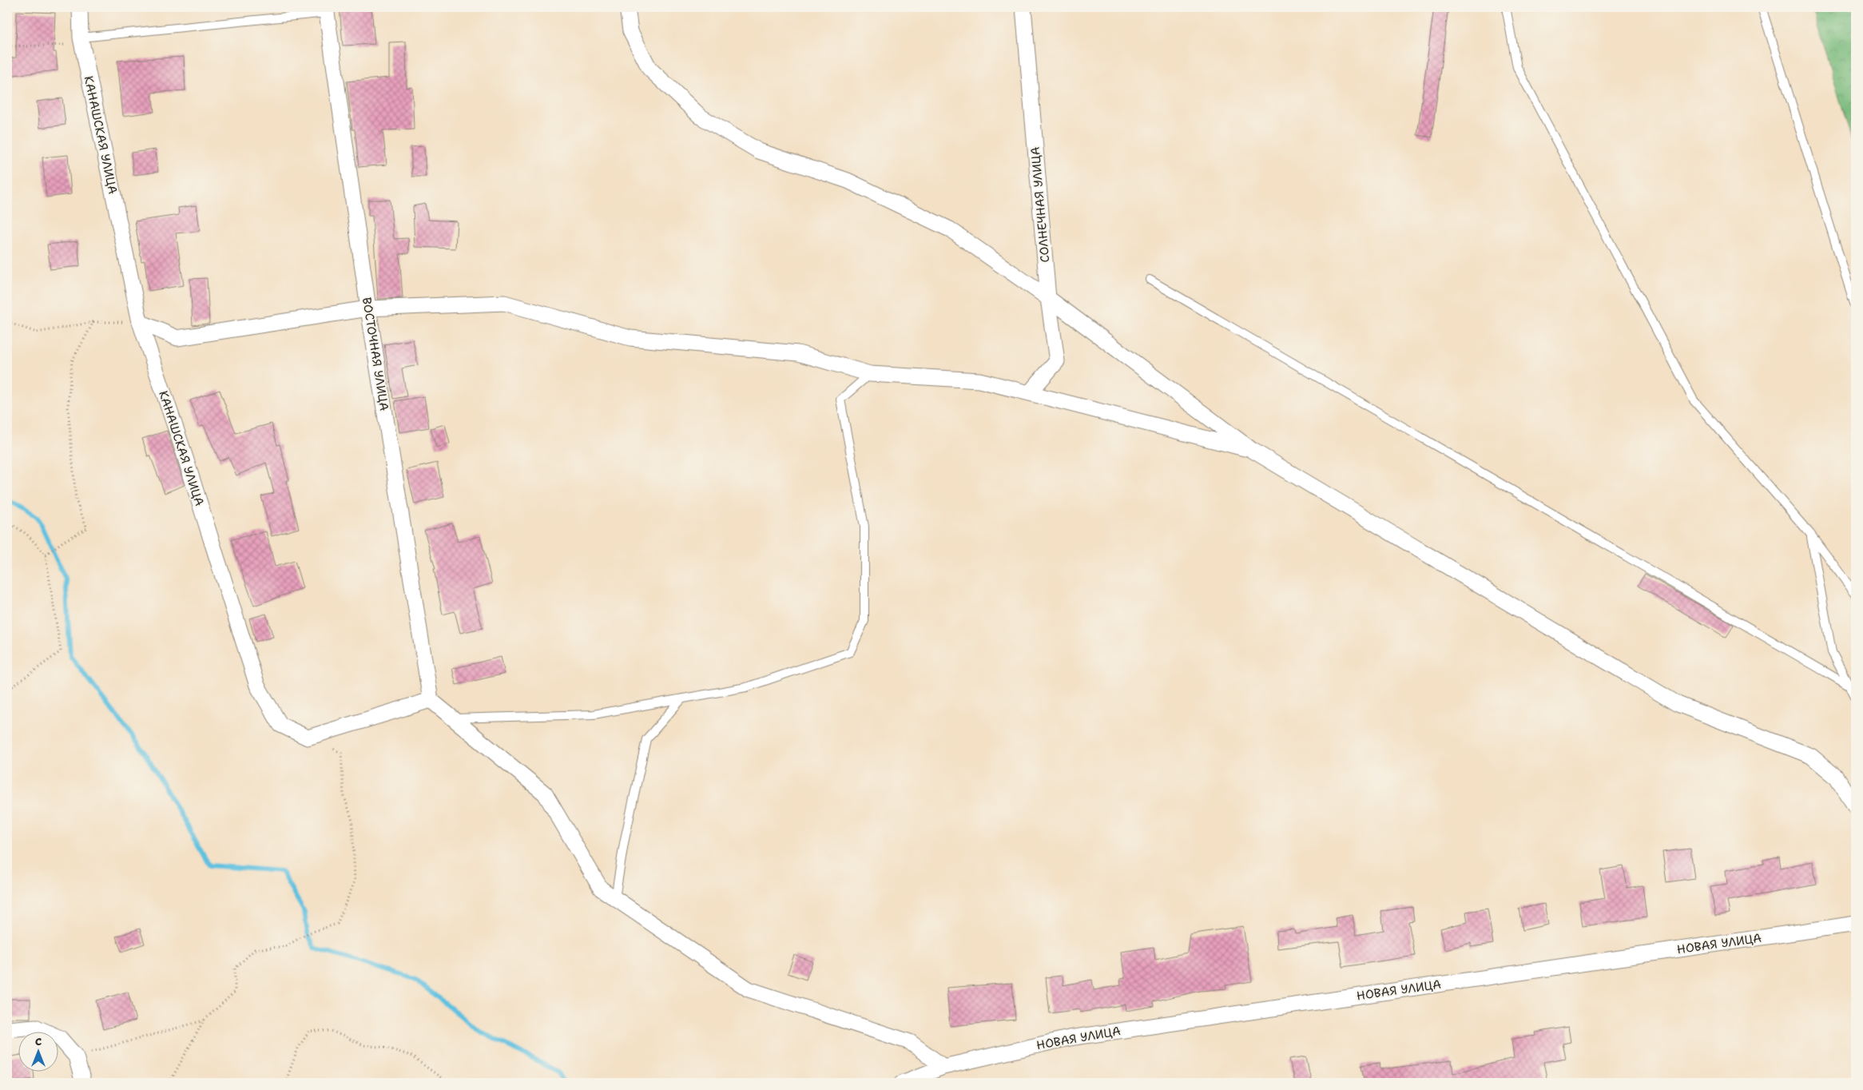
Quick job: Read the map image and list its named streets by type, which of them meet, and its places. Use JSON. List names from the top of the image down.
{
  "streets": {
    "street": [
      "КАНАШСКАЯ УЛИЦА",
      "СОЛНЕЧНАЯ УЛИЦА",
      "ВОСТОЧНАЯ УЛИЦА",
      "НОВАЯ УЛИЦА"
    ]
  },
  "north": "top"
}
